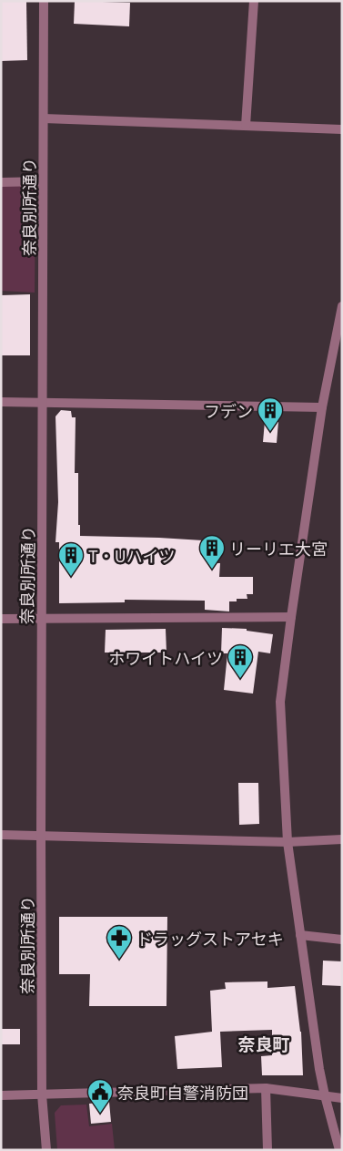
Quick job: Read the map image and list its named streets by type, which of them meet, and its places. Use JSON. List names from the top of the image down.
{
  "streets": {
    "street": ["奈良別所通り"]
  },
  "districts": ["奈良町"],
  "places": {
    "building": [
      "フデン",
      "リーリエ大宮",
      "T・Uハイツ",
      "ホワイトハイツ"
    ],
    "pharmacy": ["ドラッグストアセキ"],
    "public building": ["奈良町自警消防団"]
  }
}
